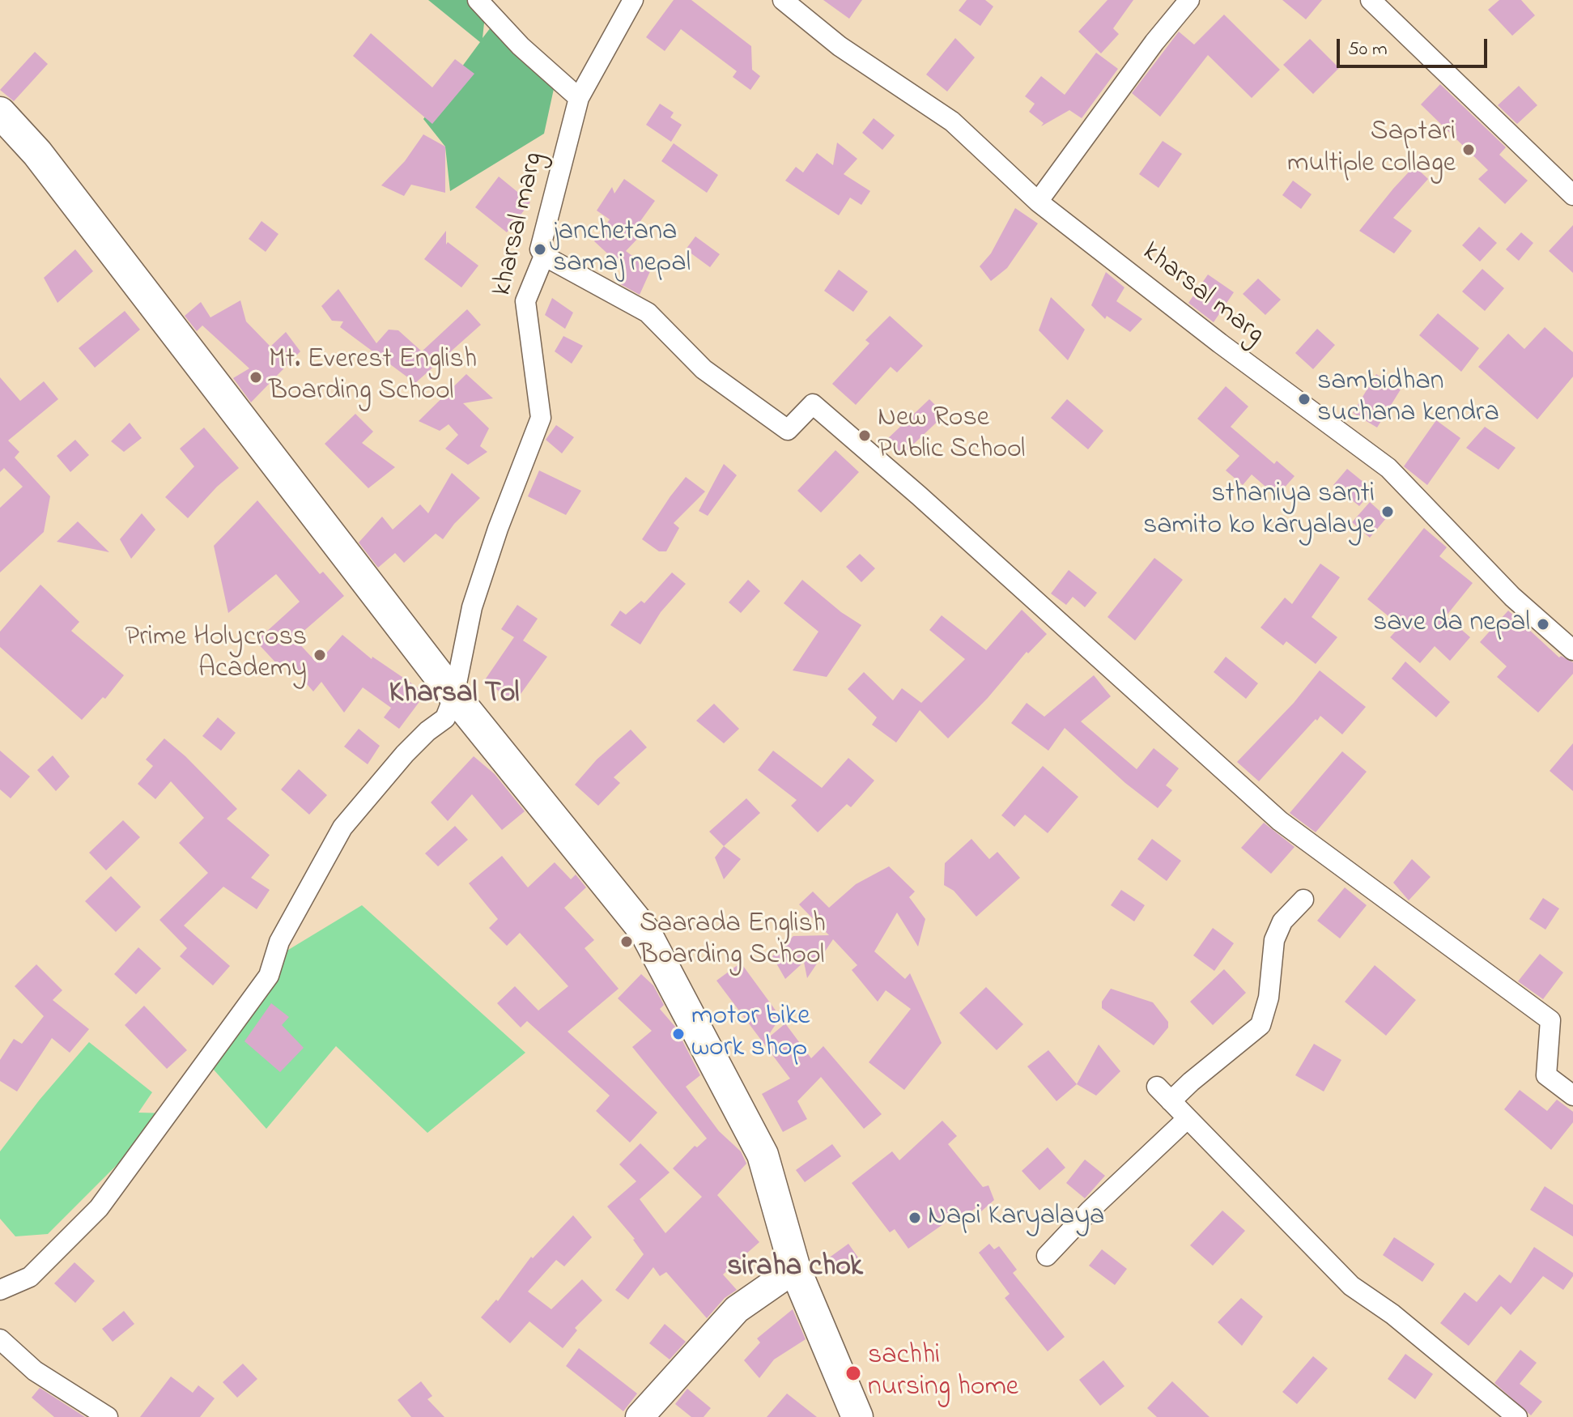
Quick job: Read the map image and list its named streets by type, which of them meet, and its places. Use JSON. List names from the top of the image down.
{
  "streets": {
    "street": ["kharsal marg"]
  },
  "districts": ["Kharsal Tol", "siraha chok"],
  "places": [
    "Saptari multiple collage",
    "janchetana samaj nepal",
    "Mt. Everest English Boarding School",
    "sambidhan suchana kendra",
    "New Rose Public School",
    "sthaniya santi samito ko karyalaye",
    "save da nepal",
    "Prime Holycross Academy",
    "Saarada English Boarding School",
    "motor bike work shop",
    "Napi Karyalaya",
    "sachhi nursing home"
  ],
  "scale_bar": "50 m"
}
